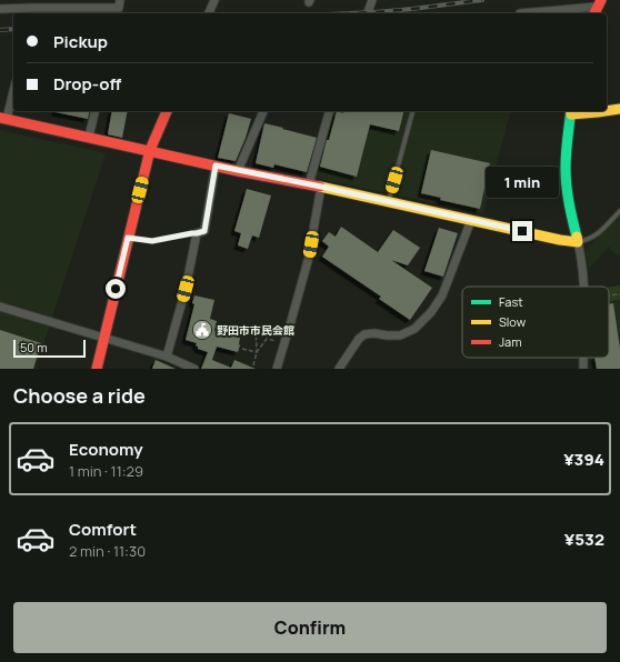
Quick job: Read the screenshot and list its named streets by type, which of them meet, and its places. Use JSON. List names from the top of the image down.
{
  "places": {
    "public building": ["野田市市民会館"]
  },
  "legend": ["Fast", "Slow", "Jam"],
  "scale_bar": "50 m",
  "page": {
    "banner": ["Pickup", "Drop-off"],
    "bubble": "1 min",
    "scale": "50 m",
    "heading": "Choose a ride",
    "list": [
      {
        "name": "Economy",
        "note": "1 min · 11:29",
        "value": "¥394"
      },
      {
        "name": "Comfort",
        "note": "2 min · 11:30",
        "value": "¥532"
      }
    ],
    "buttons": "Confirm"
  }
}
